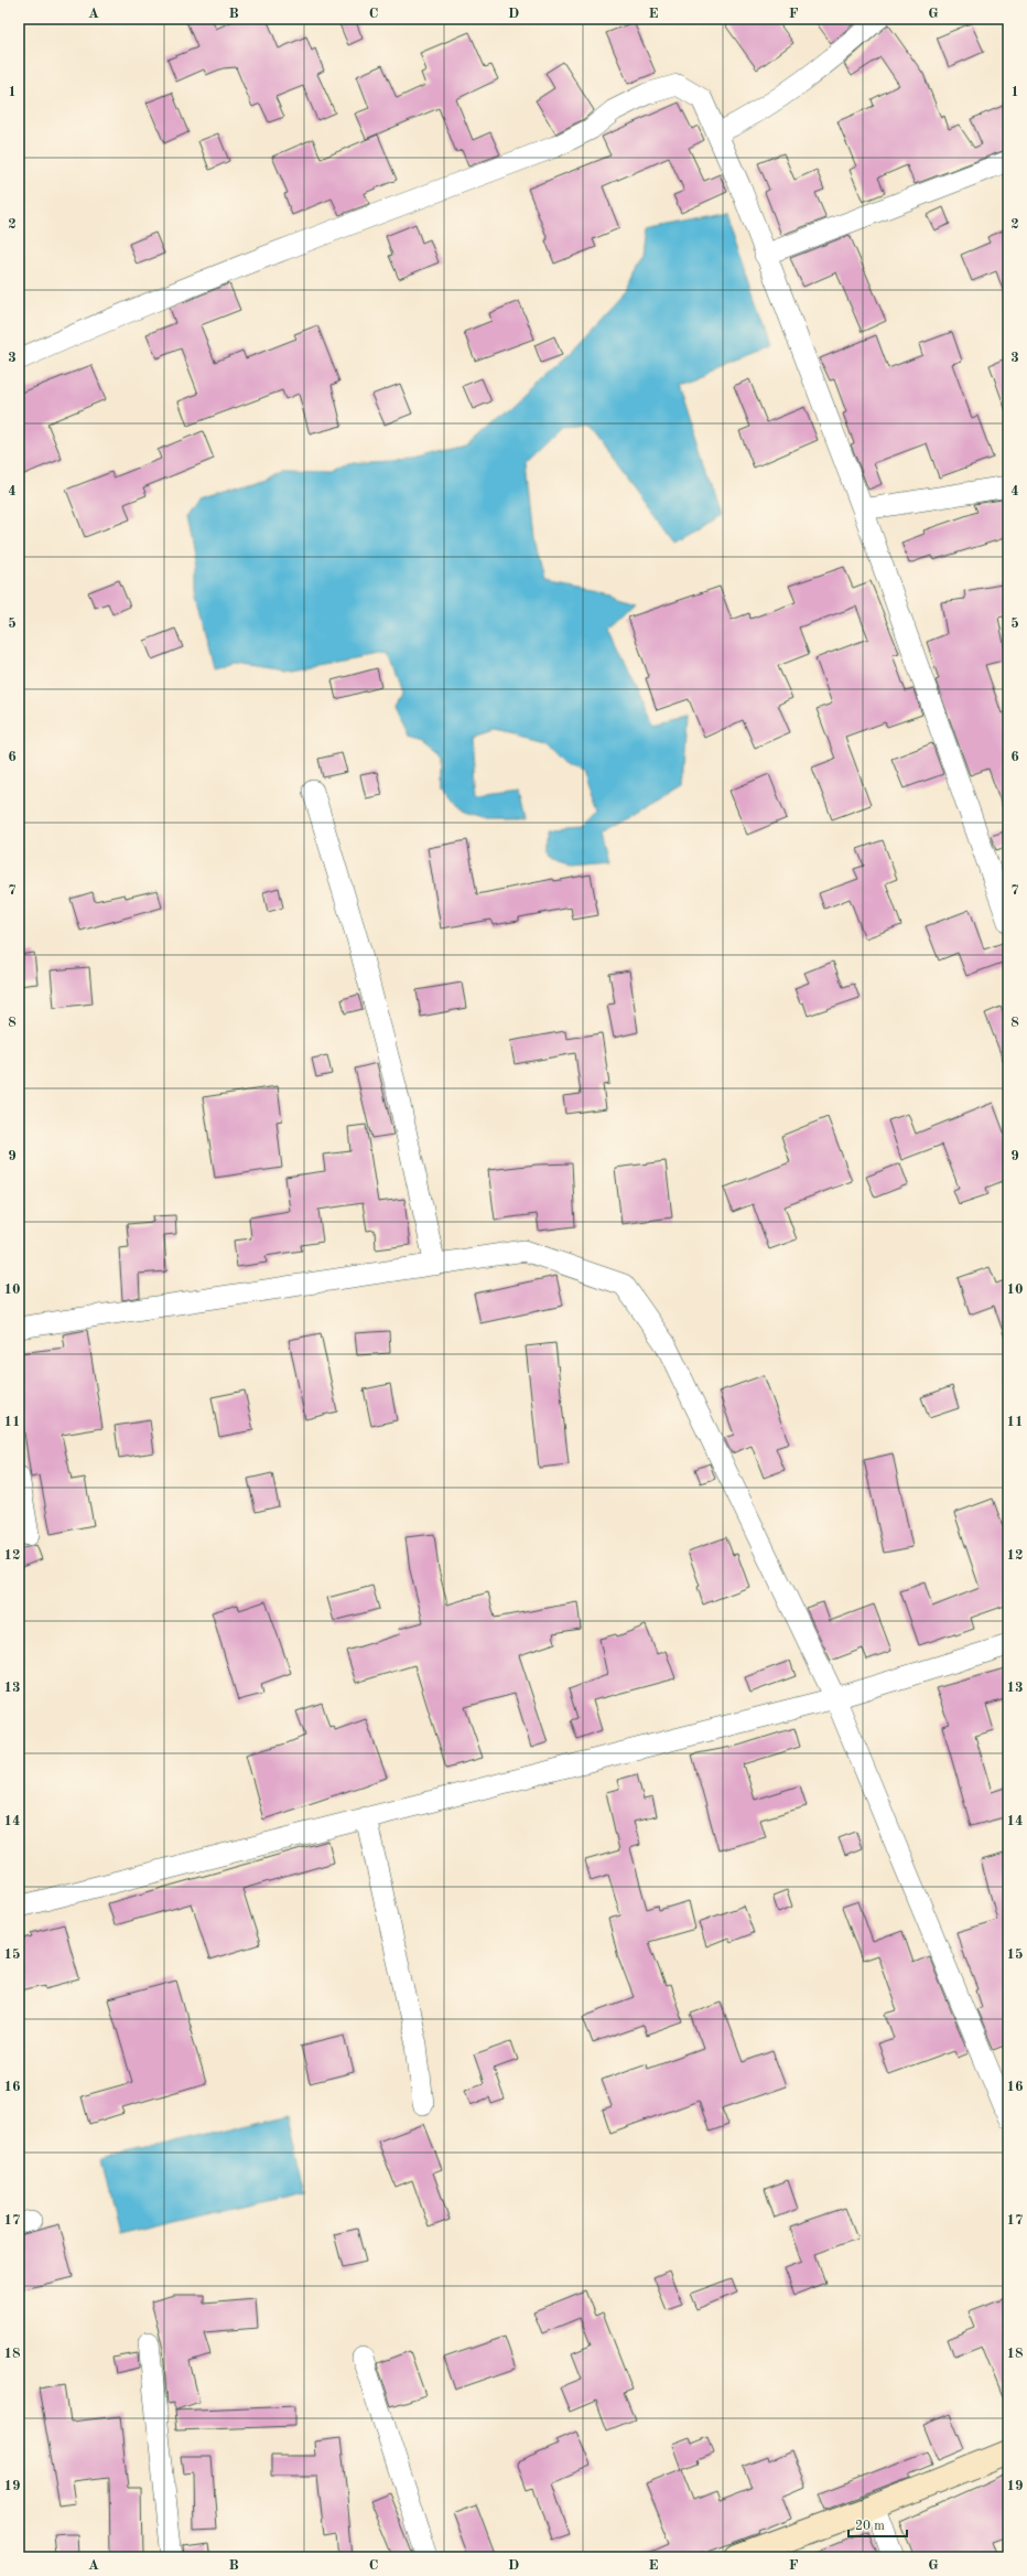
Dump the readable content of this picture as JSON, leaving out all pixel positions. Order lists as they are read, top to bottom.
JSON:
{
  "scale_bar": "20 m",
  "grid": {
    "columns": [
      "A",
      "B",
      "C",
      "D",
      "E",
      "F",
      "G"
    ],
    "rows": [
      "1",
      "2",
      "3",
      "4",
      "5",
      "6",
      "7",
      "8",
      "9",
      "10",
      "11",
      "12",
      "13",
      "14",
      "15",
      "16",
      "17",
      "18",
      "19"
    ]
  }
}
